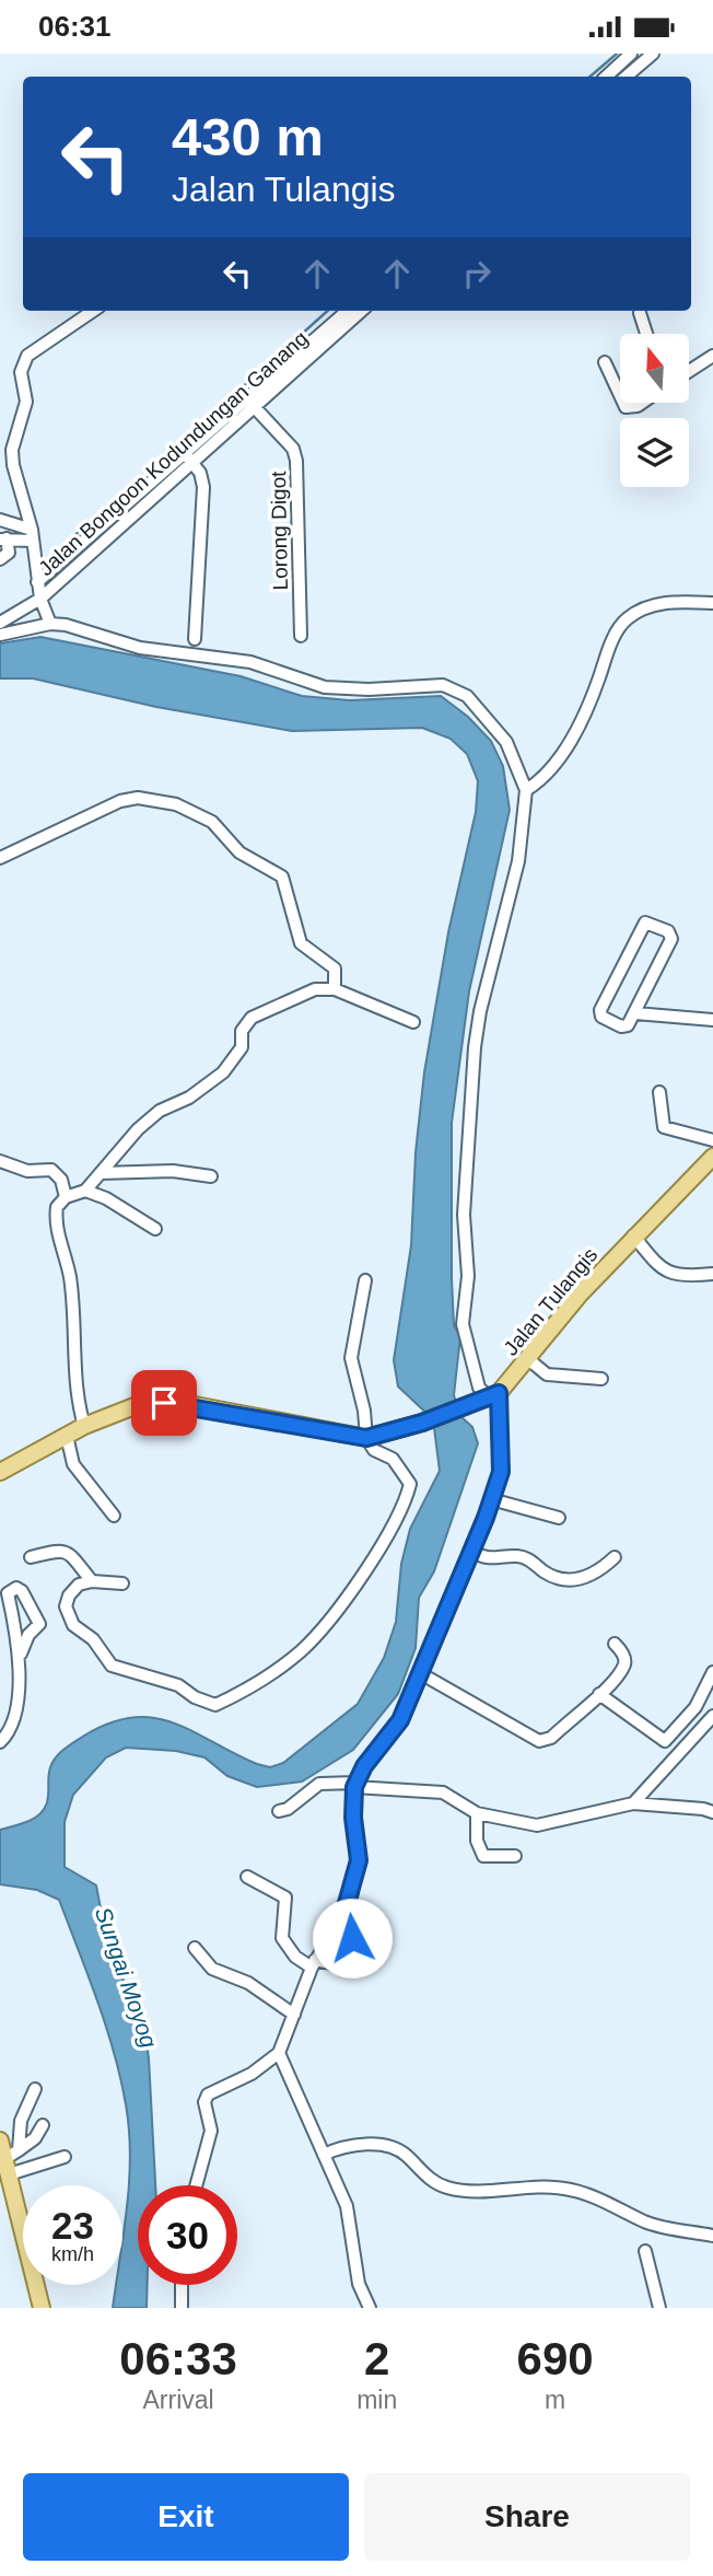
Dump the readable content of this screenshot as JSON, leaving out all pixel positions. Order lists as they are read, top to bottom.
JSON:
{
  "streets": {
    "main road": ["Jalan Tulangis"],
    "street": ["Jalan Bongoon Kodundungan Ganang", "Lorong Digot"]
  },
  "crossings": [
    ["Jalan Bongoon Kodundungan Ganang", "Lorong Digot"]
  ],
  "water": ["Sungai Moyog"],
  "north": "top",
  "page": {
    "status": "06:31",
    "turn": ["430 m", "Jalan Tulangis"],
    "speed": "23 km/h",
    "limit": "30",
    "eta": [
      "06:33",
      "Arrival",
      "2",
      "min",
      "690",
      "m"
    ],
    "buttons": ["Exit", "Share"]
  }
}
